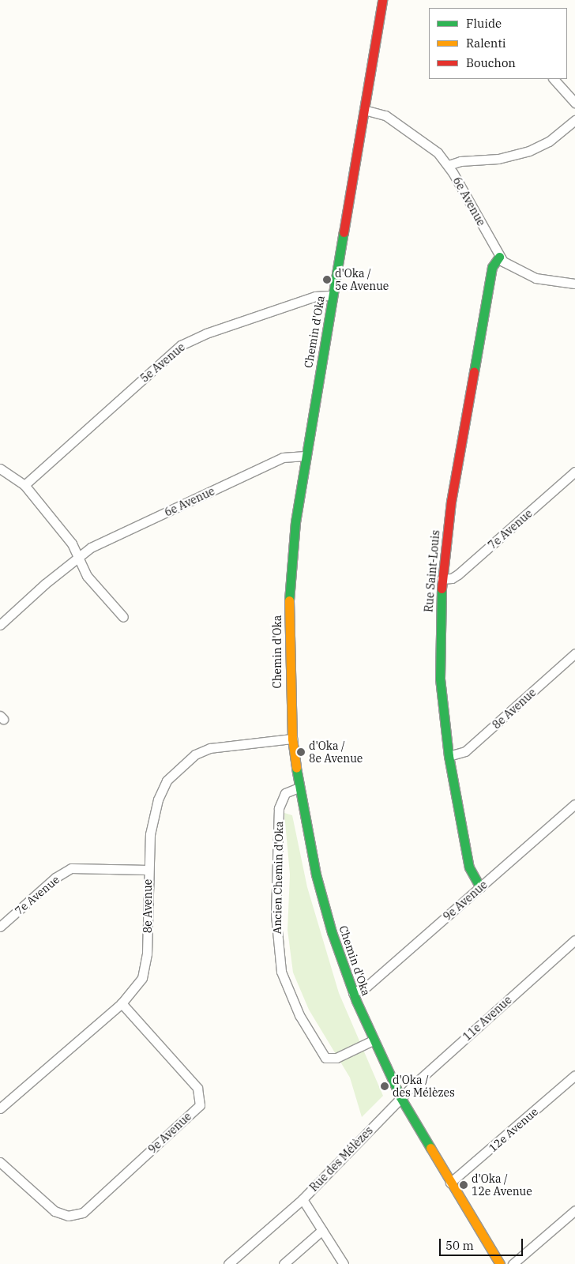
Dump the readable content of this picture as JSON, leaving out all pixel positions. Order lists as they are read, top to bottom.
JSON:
{
  "streets": {
    "main road": ["Chemin d'Oka", "Rue Saint-Louis"],
    "street": [
      "6e Avenue",
      "5e Avenue",
      "7e Avenue",
      "8e Avenue",
      "Ancien Chemin d'Oka",
      "9e Avenue",
      "11e Avenue",
      "12e Avenue",
      "Rue des Mélèzes"
    ]
  },
  "crossings": [
    ["6e Avenue", "Chemin d'Oka"],
    ["6e Avenue", "Rue Saint-Louis"],
    ["Chemin d'Oka", "5e Avenue"],
    ["Chemin d'Oka", "8e Avenue"],
    ["Chemin d'Oka", "Ancien Chemin d'Oka"],
    ["Chemin d'Oka", "9e Avenue"],
    ["Chemin d'Oka", "11e Avenue"],
    ["Chemin d'Oka", "12e Avenue"],
    ["Chemin d'Oka", "Rue des Mélèzes"],
    ["7e Avenue", "Rue Saint-Louis"],
    ["7e Avenue", "8e Avenue"],
    ["Rue Saint-Louis", "8e Avenue"],
    ["Rue Saint-Louis", "9e Avenue"],
    ["8e Avenue", "9e Avenue"],
    ["11e Avenue", "Rue des Mélèzes"]
  ],
  "places": [
    "d'Oka / 5e Avenue",
    "d'Oka / 8e Avenue",
    "d'Oka / des Mélèzes",
    "d'Oka / 12e Avenue"
  ],
  "legend": ["Fluide", "Ralenti", "Bouchon"],
  "scale_bar": "50 m"
}
